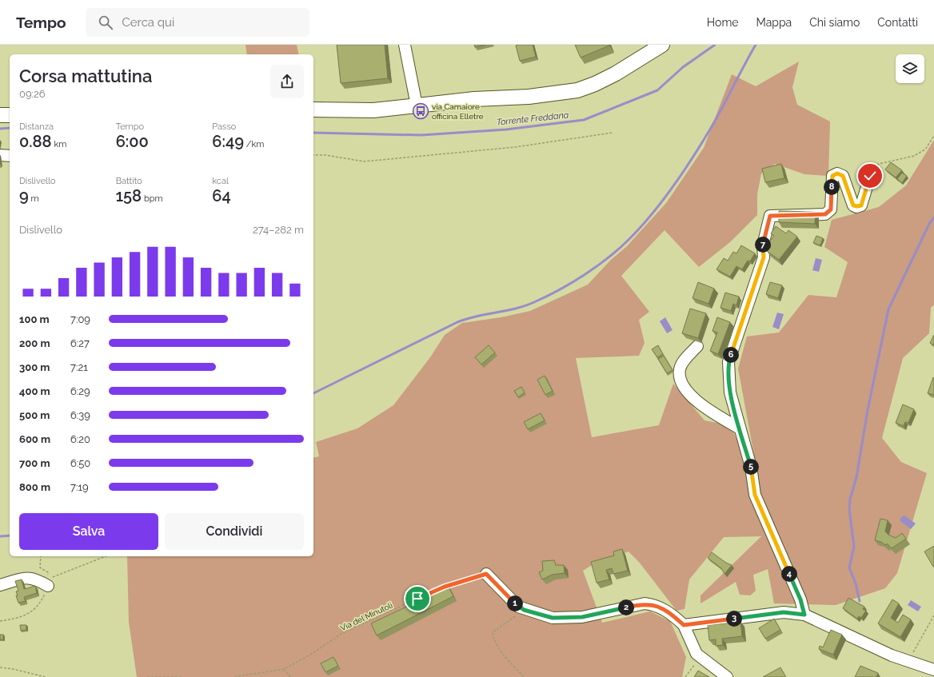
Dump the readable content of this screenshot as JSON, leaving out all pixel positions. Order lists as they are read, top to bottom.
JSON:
{
  "streets": {
    "path": ["Via del Minutoli"]
  },
  "water": ["Torrente Freddana"],
  "places": {
    "bus stop": ["via Camaiore officina Elletre"]
  },
  "page": {
    "header": "Tempo",
    "search": "Cerca qui",
    "nav": [
      "Home",
      "Mappa",
      "Chi siamo",
      "Contatti"
    ],
    "heading": ["Corsa mattutina", "09:26"],
    "stats": [
      ["Distanza", "0.88 km"],
      ["Tempo", "6:00"],
      ["Passo", "6:49 /km"],
      ["Dislivello", "9 m"],
      ["Battito", "158 bpm"],
      ["kcal", "64"]
    ],
    "pins": [
      "8",
      "7",
      "6",
      "5",
      "4",
      "1",
      "2",
      "3"
    ],
    "chart": ["Dislivello", "274–282 m"],
    "list": [
      {
        "name": "100 m",
        "note": "7:09"
      },
      {
        "name": "200 m",
        "note": "6:27"
      },
      {
        "name": "300 m",
        "note": "7:21"
      },
      {
        "name": "400 m",
        "note": "6:29"
      },
      {
        "name": "500 m",
        "note": "6:39"
      },
      {
        "name": "600 m",
        "note": "6:20"
      },
      {
        "name": "700 m",
        "note": "6:50"
      },
      {
        "name": "800 m",
        "note": "7:19"
      }
    ],
    "buttons": ["Salva", "Condividi"]
  }
}
